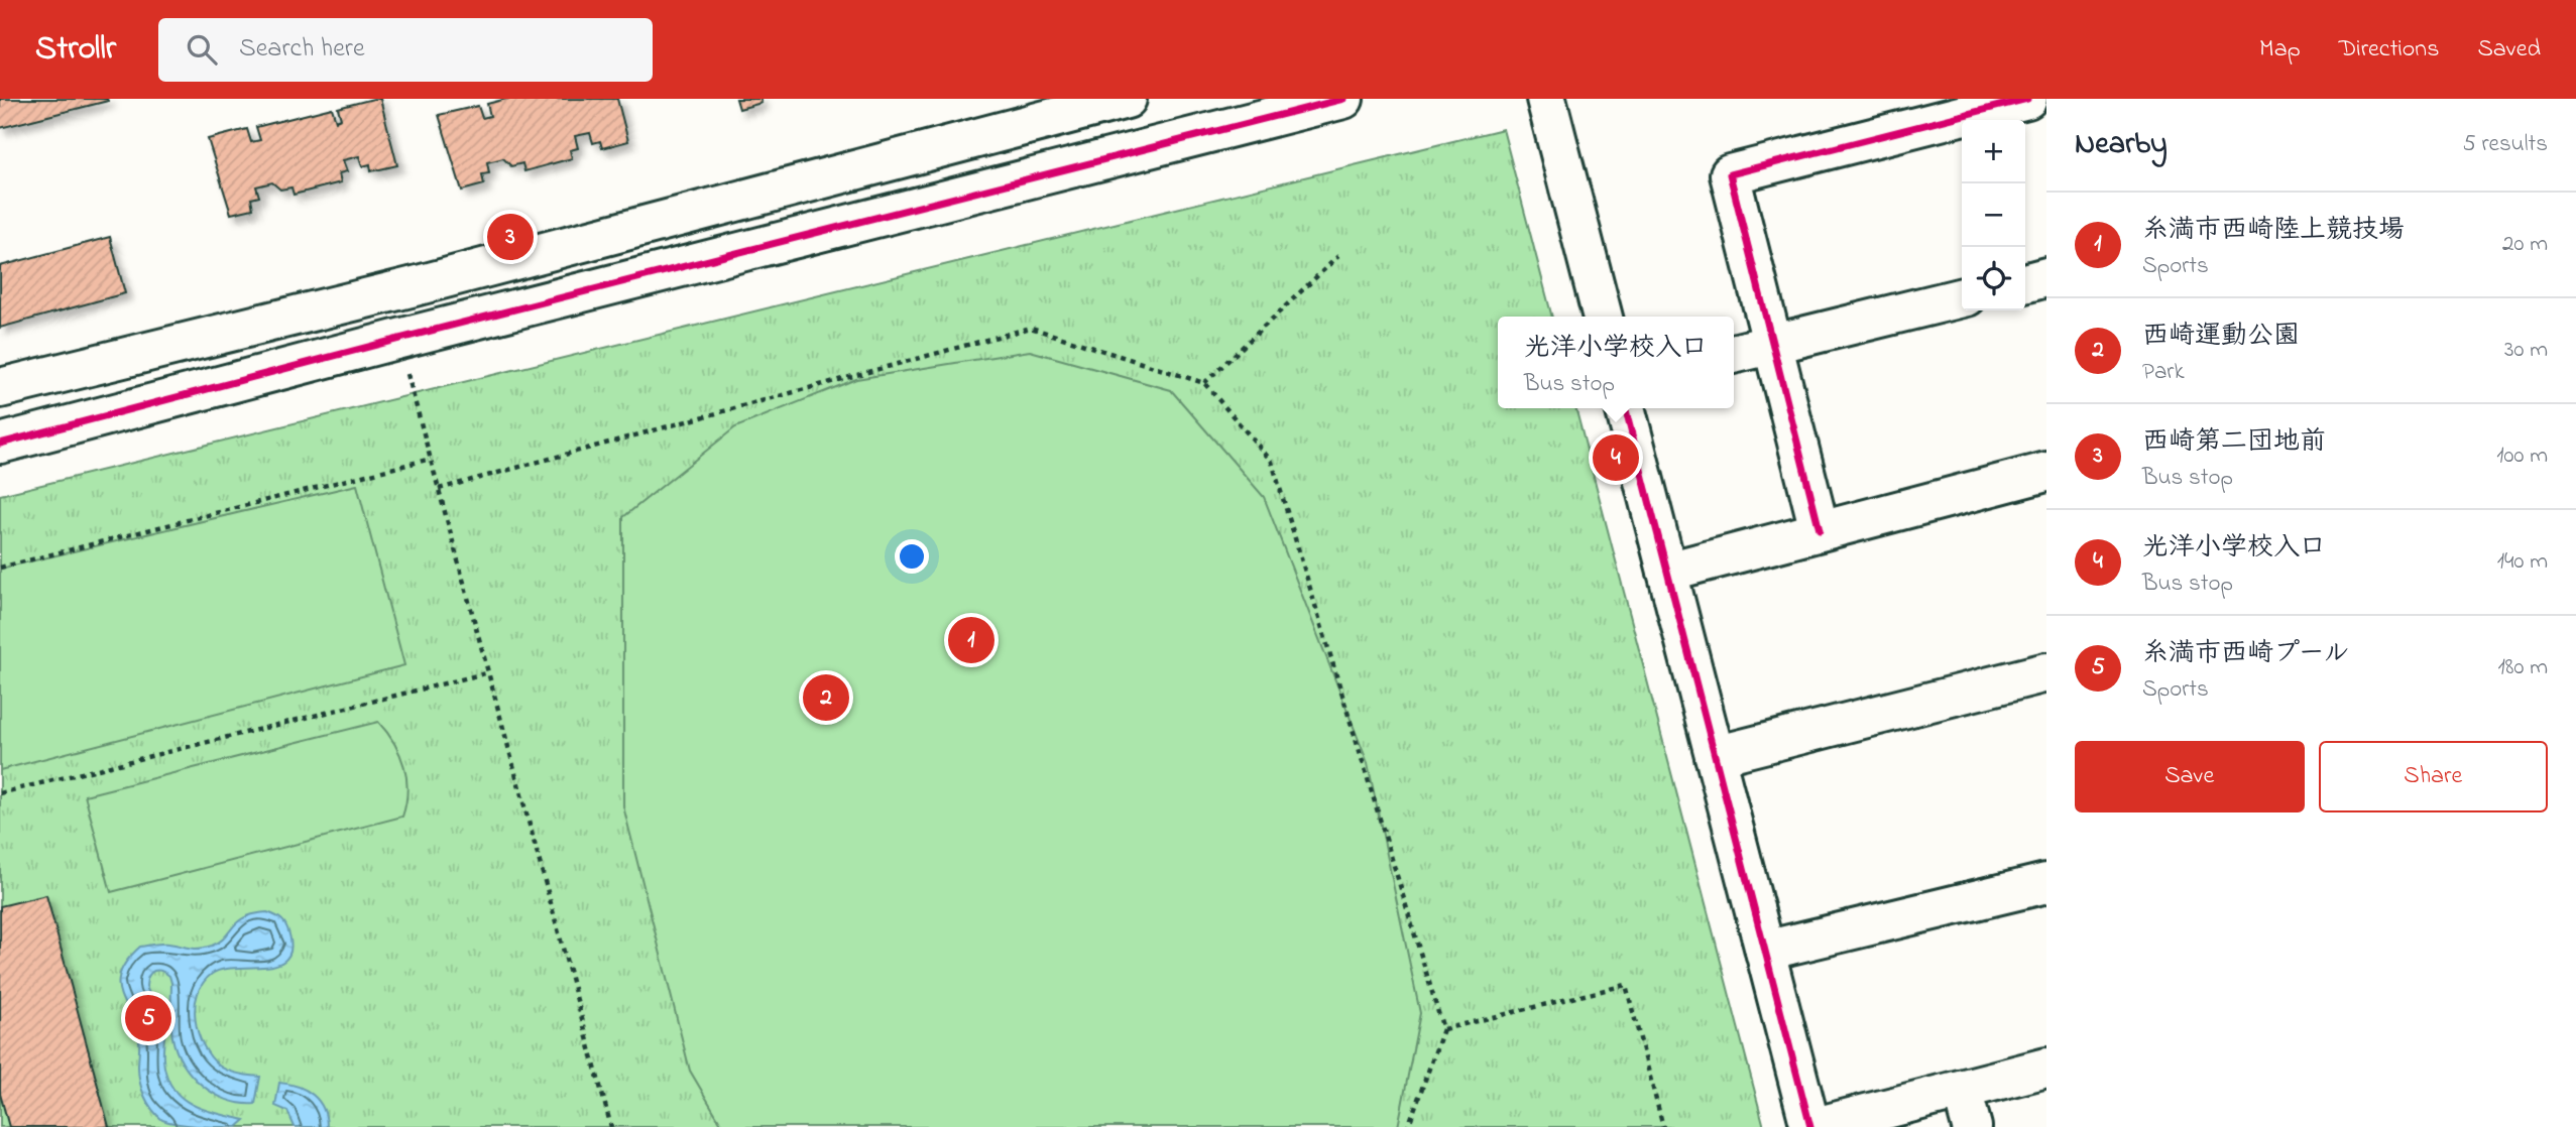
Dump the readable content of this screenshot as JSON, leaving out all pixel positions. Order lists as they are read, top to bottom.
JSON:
{
  "page": {
    "header": "Strollr",
    "search": "Search here",
    "nav": ["Map", "Directions", "Saved"],
    "heading": ["Nearby", "5 results"],
    "map_buttons": ["+", "−"],
    "list": [
      {
        "mark": "1",
        "name": "糸満市西崎陸上競技場",
        "note": "Sports",
        "value": "20 m"
      },
      {
        "mark": "2",
        "name": "西崎運動公園",
        "note": "Park",
        "value": "30 m"
      },
      {
        "mark": "3",
        "name": "西崎第二団地前",
        "note": "Bus stop",
        "value": "100 m"
      },
      {
        "mark": "4",
        "name": "光洋小学校入口",
        "note": "Bus stop",
        "value": "140 m"
      },
      {
        "mark": "5",
        "name": "糸満市西崎プール",
        "note": "Sports",
        "value": "180 m"
      }
    ],
    "pins": [
      "3",
      "4",
      "1",
      "2",
      "5"
    ],
    "popup": ["光洋小学校入口", "Bus stop"],
    "buttons": ["Save", "Share"]
  }
}
